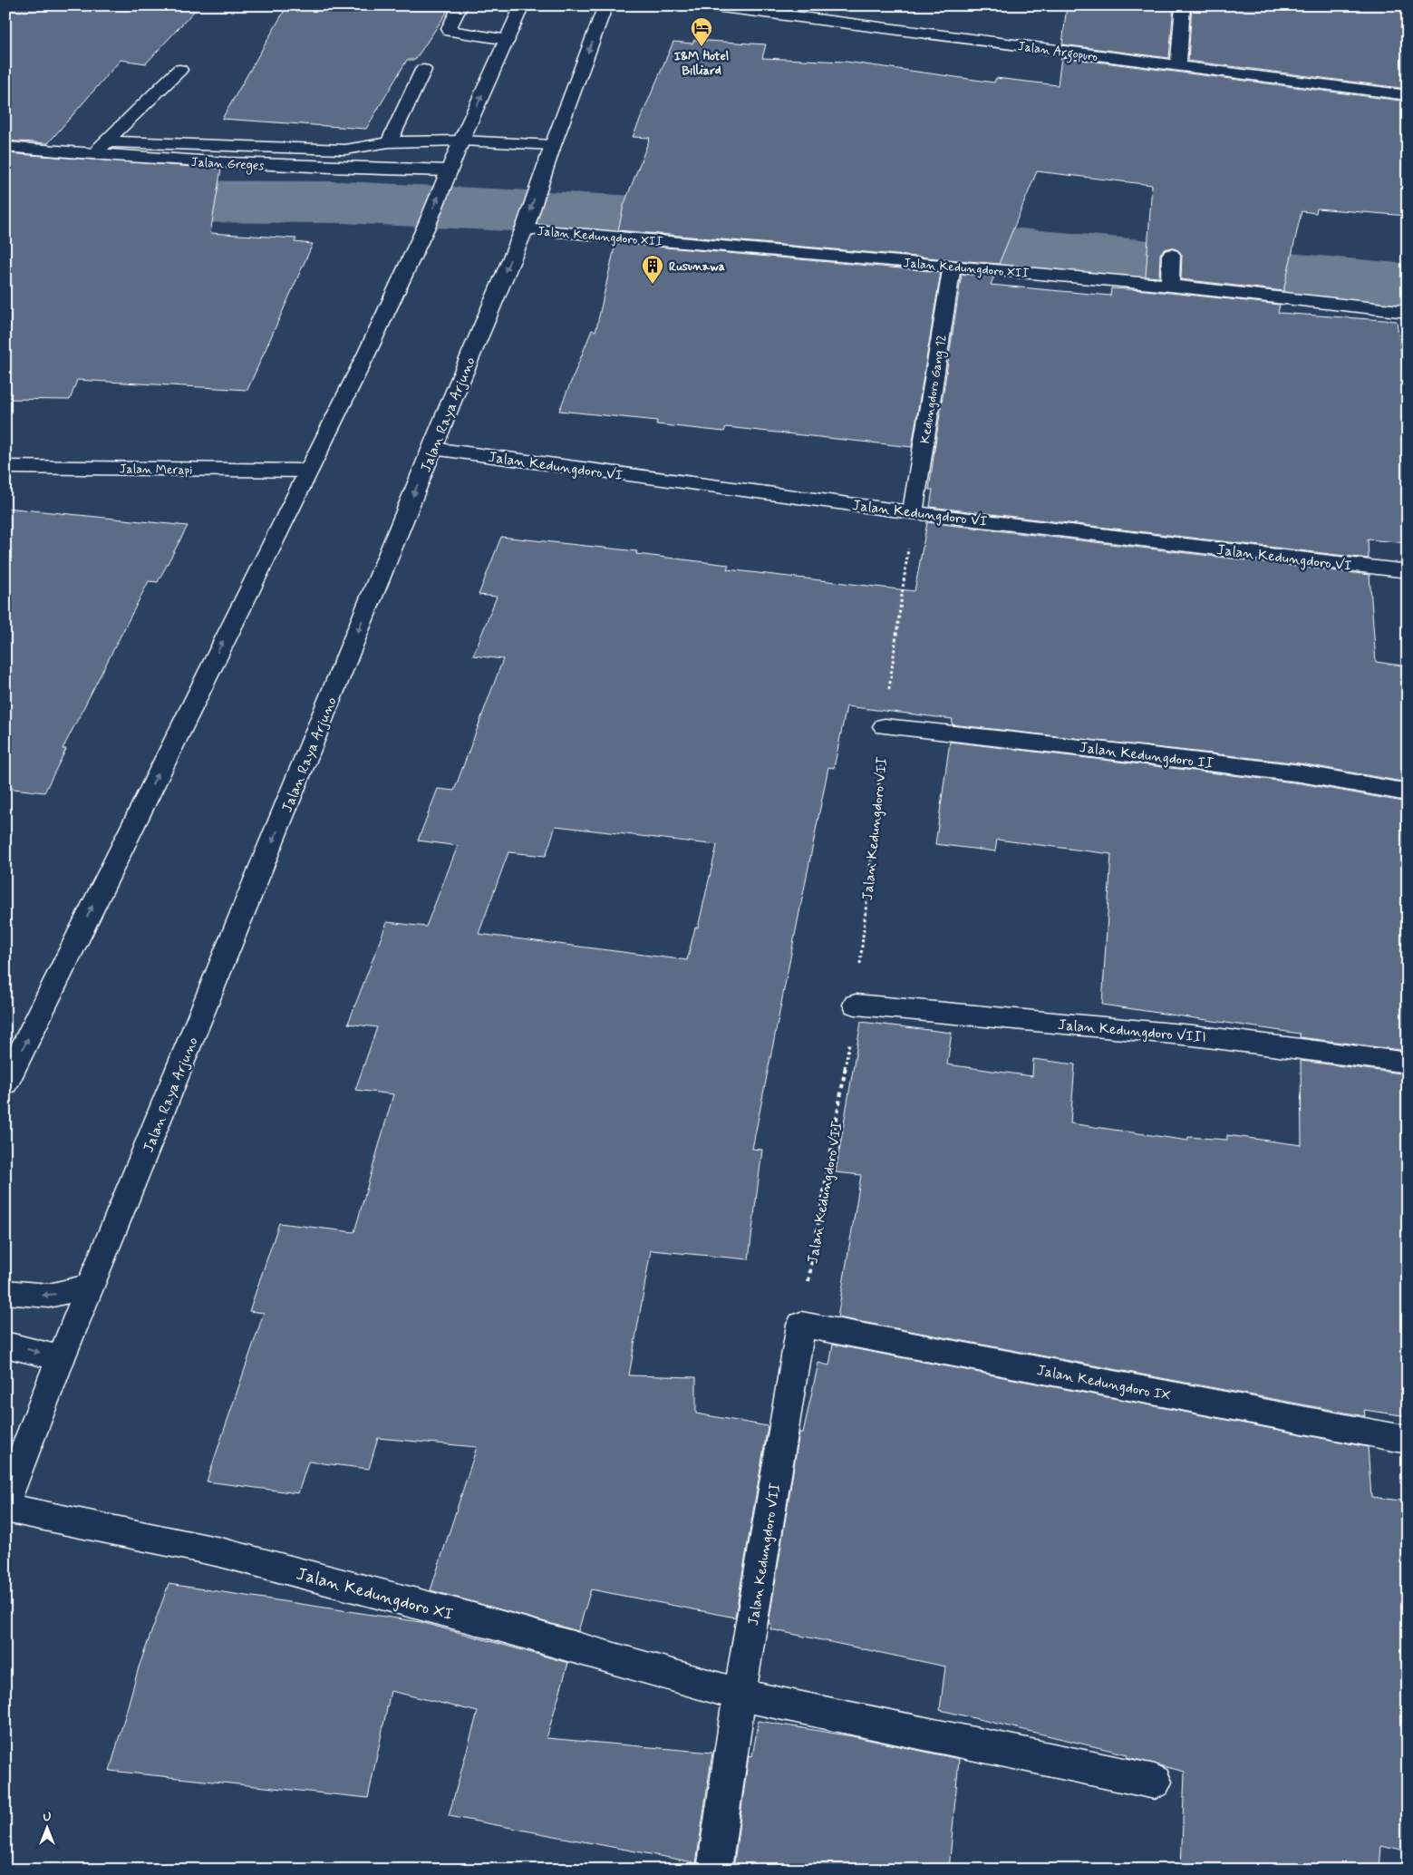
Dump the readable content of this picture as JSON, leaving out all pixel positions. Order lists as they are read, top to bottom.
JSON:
{
  "streets": {
    "main road": [
      "Jalan Argopuro",
      "Jalan Greges",
      "Jalan Kedungdoro XII",
      "Kedungdoro Gang 12",
      "Jalan Raya Arjuno",
      "Jalan Kedungdoro VI",
      "Jalan Merapi",
      "Jalan Kedungdoro II",
      "Jalan Kedungdoro VII",
      "Jalan Kedungdoro VIII",
      "Jalan Kedungdoro IX",
      "Jalan Kedungdoro XI"
    ]
  },
  "crossings": [
    ["Jalan Kedungdoro XII", "Kedungdoro Gang 12"],
    ["Jalan Kedungdoro XII", "Jalan Raya Arjuno"],
    ["Kedungdoro Gang 12", "Jalan Kedungdoro VI"],
    ["Kedungdoro Gang 12", "Jalan Kedungdoro VII"],
    ["Jalan Raya Arjuno", "Jalan Kedungdoro VI"],
    ["Jalan Kedungdoro VI", "Jalan Kedungdoro VII"],
    ["Jalan Kedungdoro II", "Jalan Kedungdoro VII"],
    ["Jalan Kedungdoro VII", "Jalan Kedungdoro VIII"],
    ["Jalan Kedungdoro VII", "Jalan Kedungdoro IX"],
    ["Jalan Kedungdoro VII", "Jalan Kedungdoro XI"]
  ],
  "places": {
    "hotel": ["I&M Hotel Billiard"],
    "building": ["Rusunawa"]
  },
  "north": "top"
}
